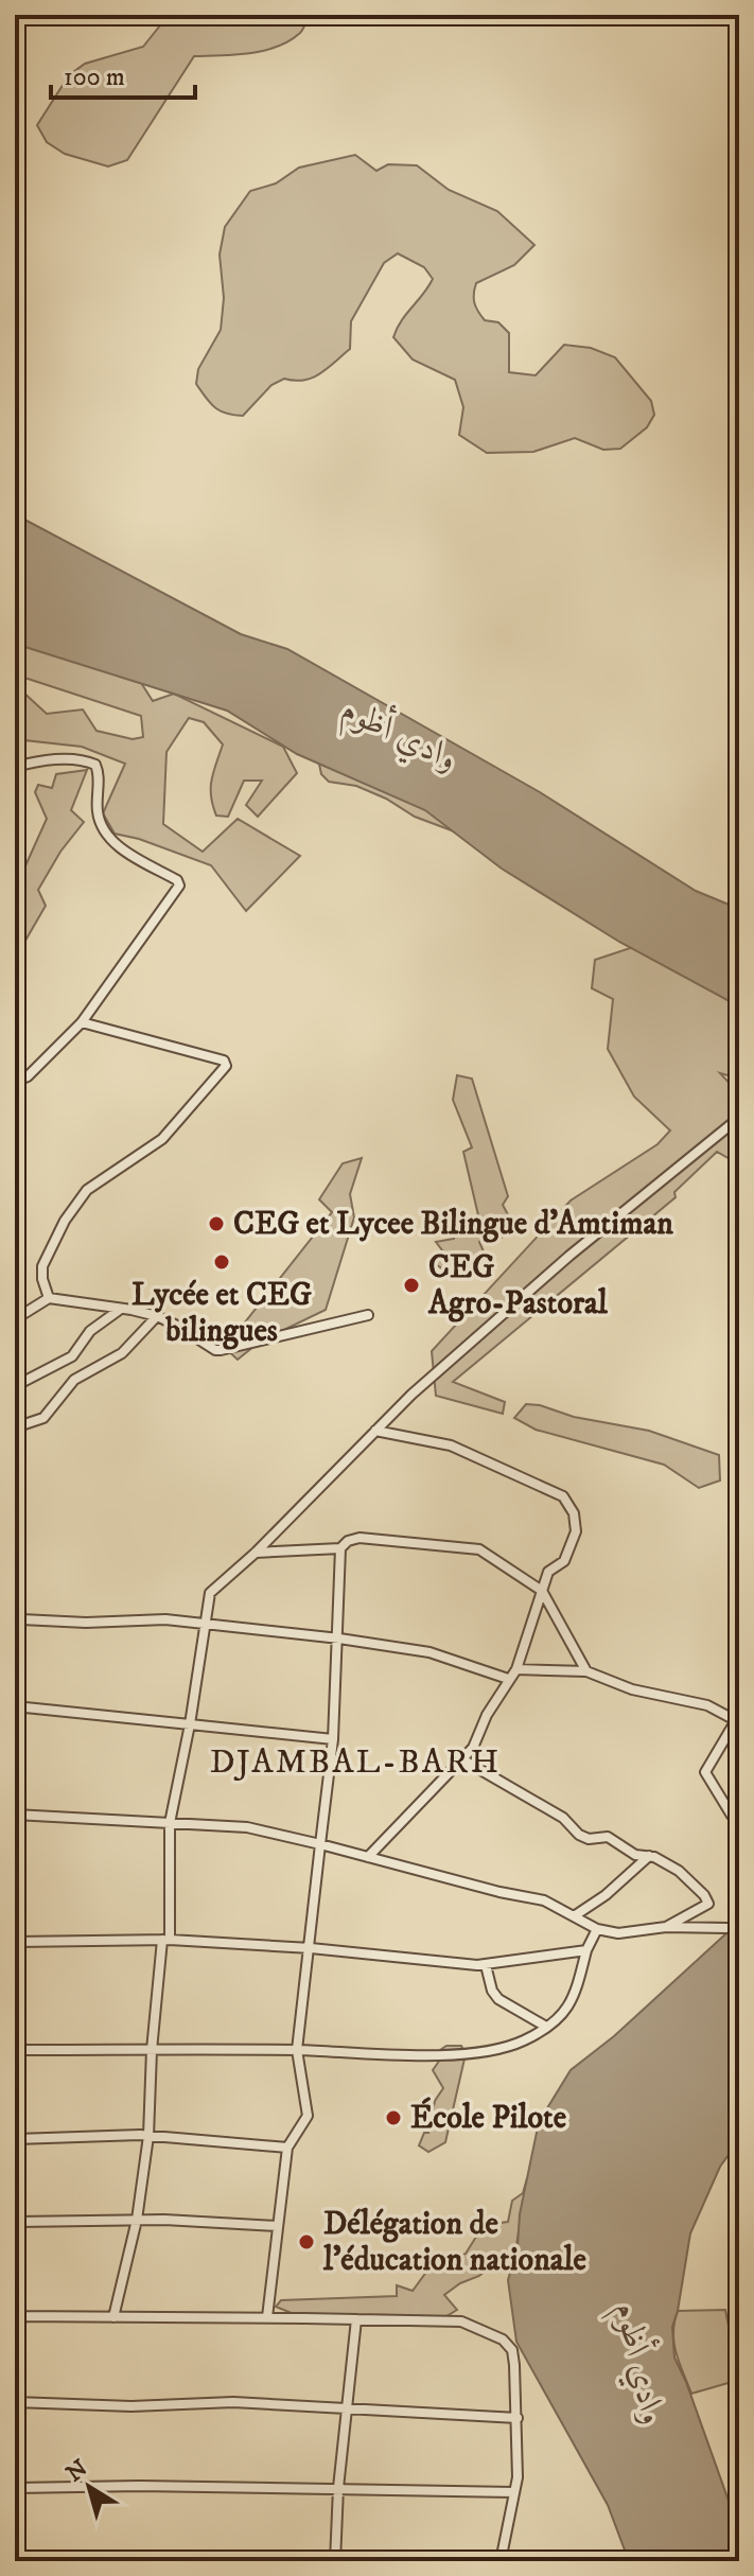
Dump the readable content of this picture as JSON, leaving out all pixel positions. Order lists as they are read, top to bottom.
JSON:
{
  "districts": ["DJAMBAL-BARH"],
  "water": ["وادي أظوم"],
  "places": [
    "CEG et Lycee Bilingue d'Amtiman",
    "Lycée et CEG bilingues",
    "CEG Agro-Pastoral",
    "École Pilote",
    "Délégation de l'éducation nationale"
  ],
  "scale_bar": "100 m",
  "north": "top left"
}
